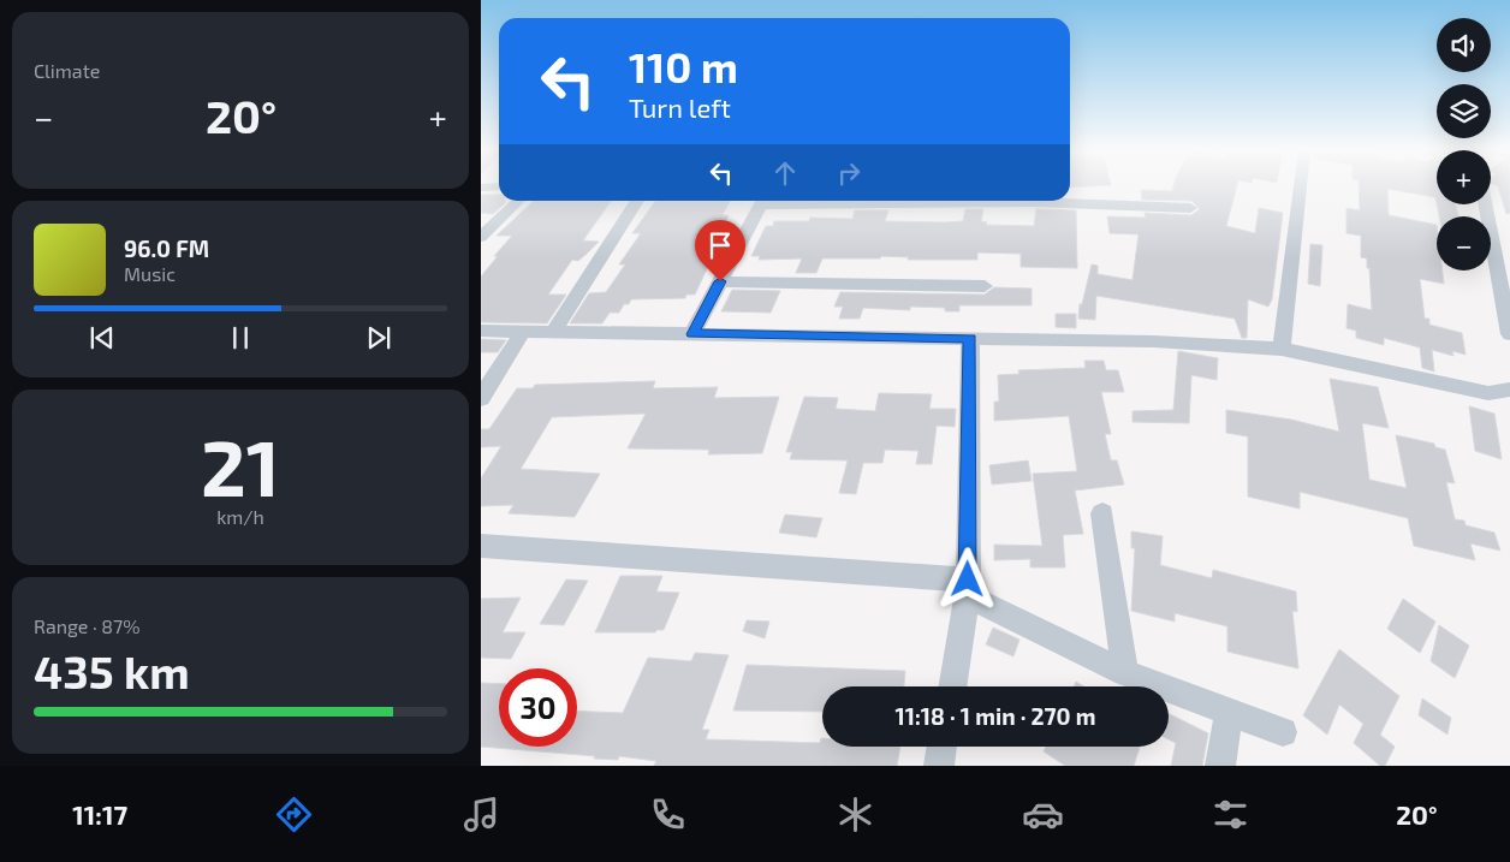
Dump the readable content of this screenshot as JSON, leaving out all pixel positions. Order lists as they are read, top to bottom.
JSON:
{
  "page": {
    "tile": [
      "Climate",
      ["21", "km/h"],
      ["Range · 87%", "435 km"]
    ],
    "map_buttons": ["+", "−"],
    "turn": ["110 m", "Turn left"],
    "heat": ["−", "20°", "+"],
    "song": ["96.0 FM", "Music"],
    "limit": "30",
    "trip": "11:18 · 1 min · 270 m",
    "tabs": ["11:17", "20°"]
  }
}
